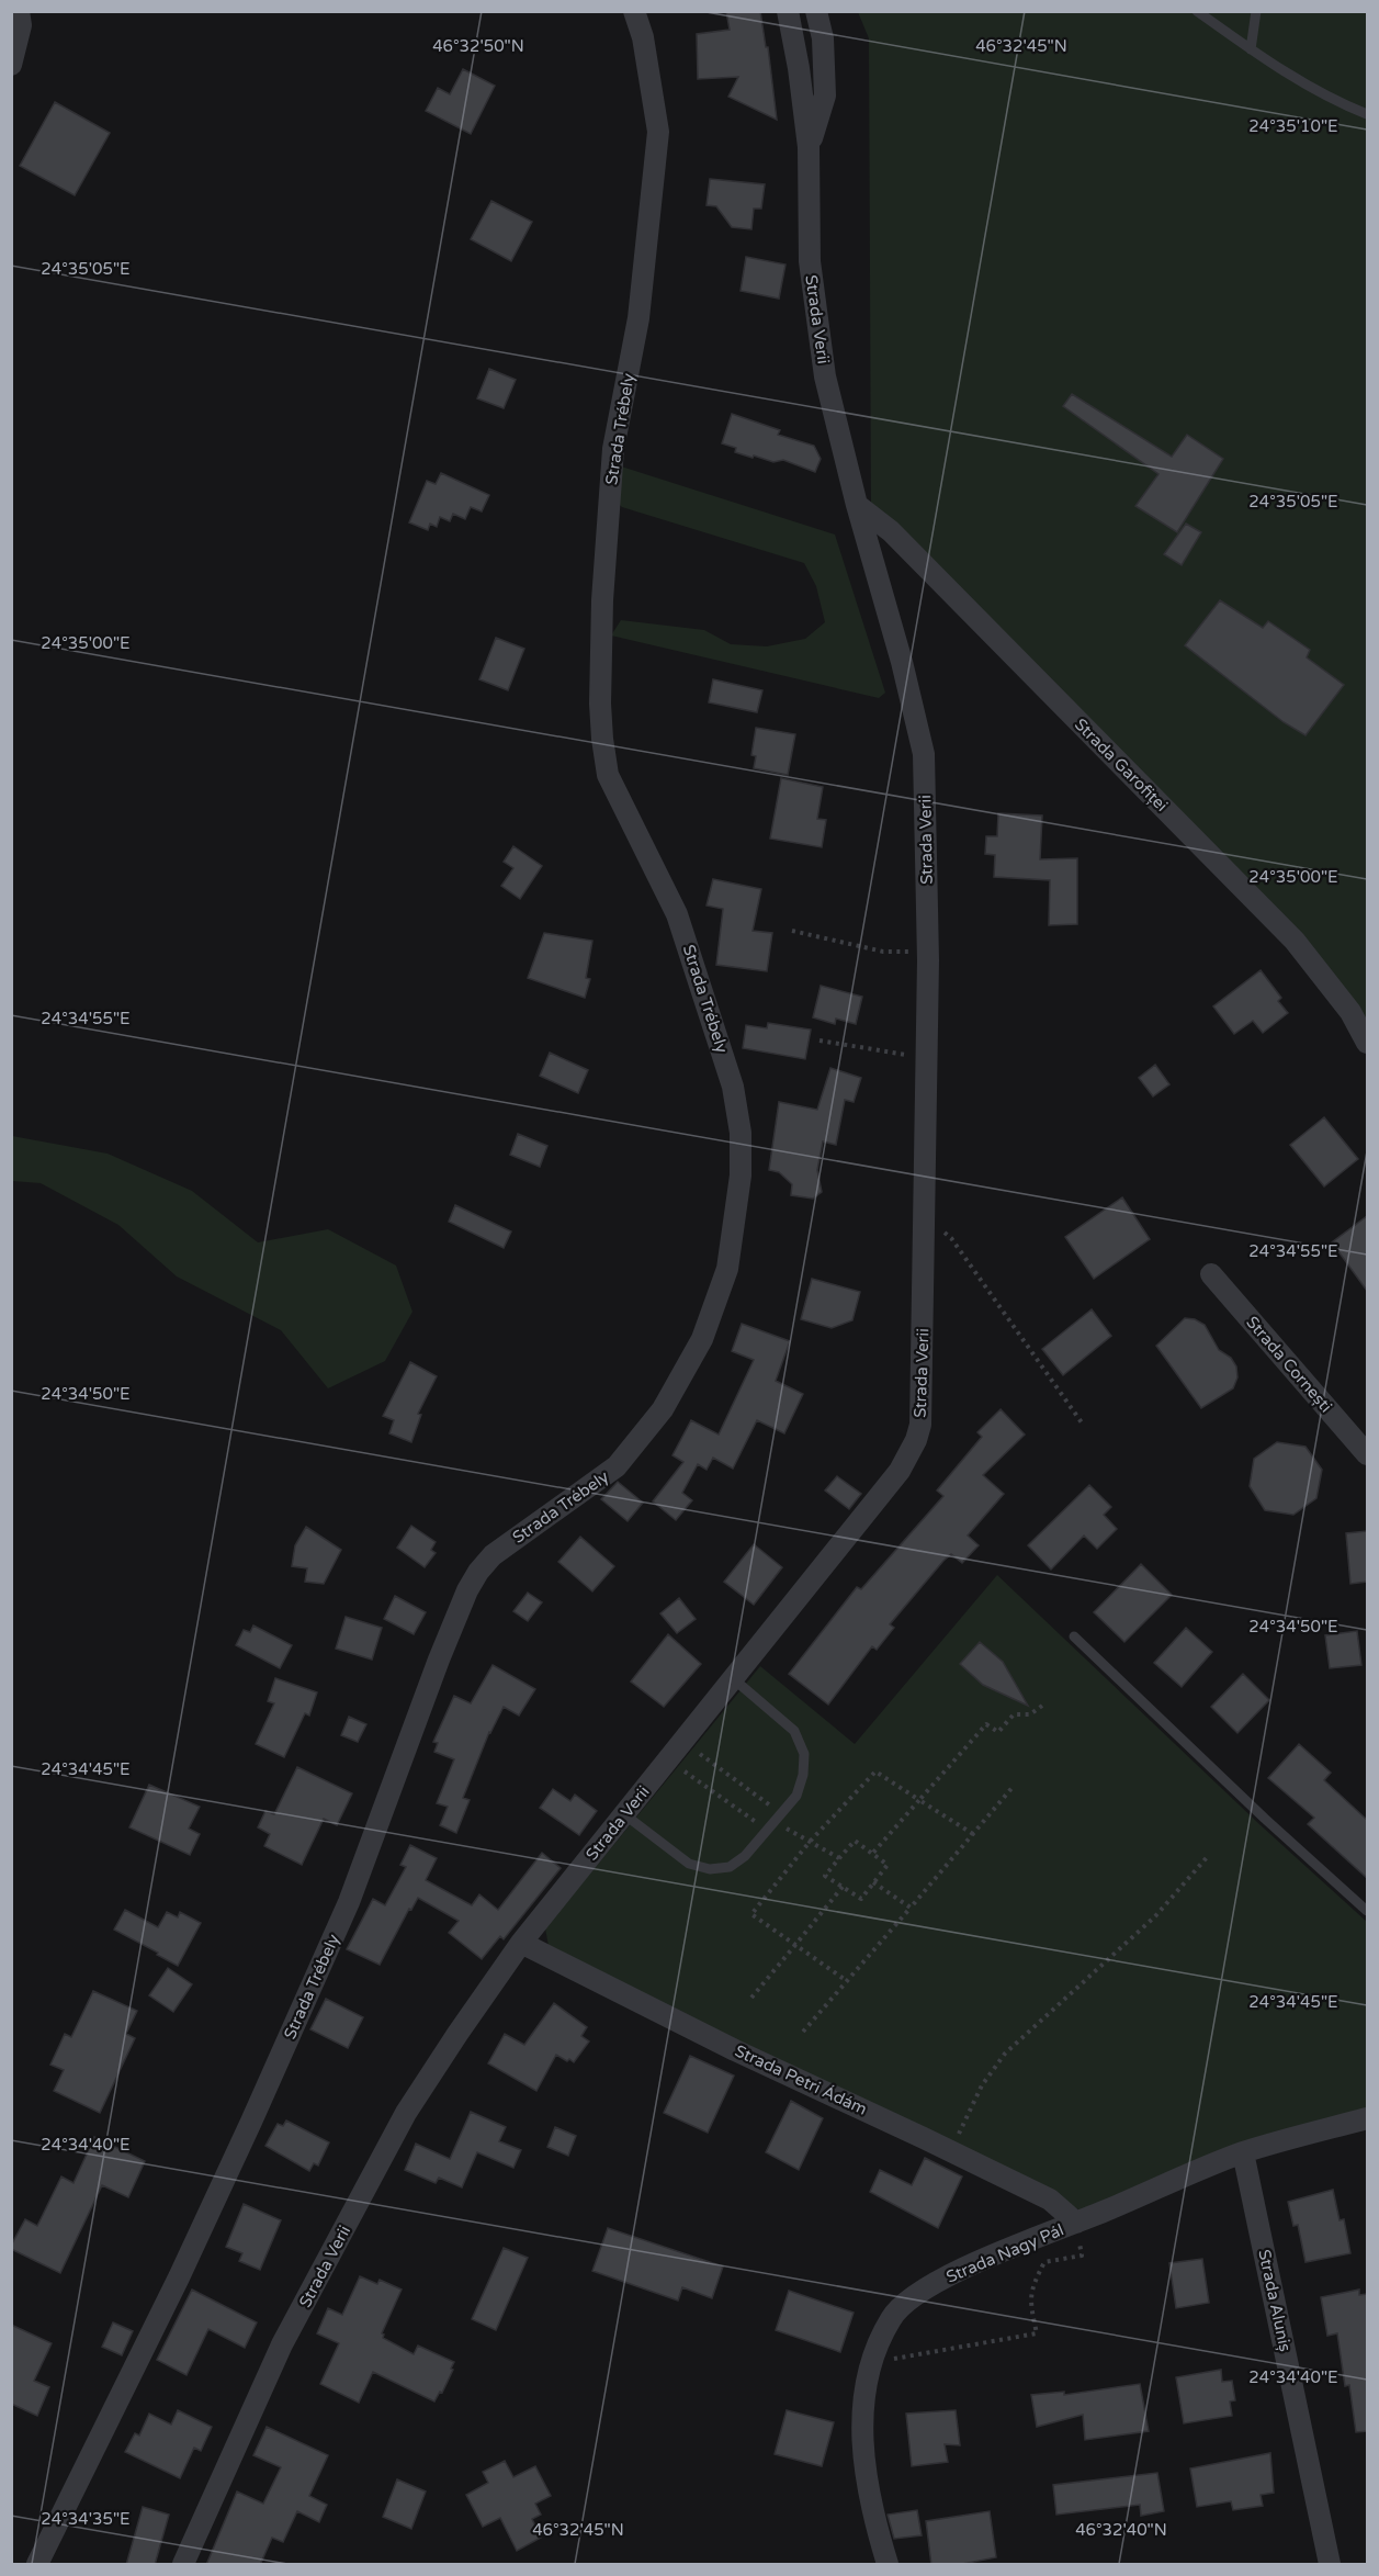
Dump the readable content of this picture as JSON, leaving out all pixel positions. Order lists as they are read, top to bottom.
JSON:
{
  "streets": {
    "street": [
      "Strada Verii",
      "Strada Trébely",
      "Strada Garofiței",
      "Strada Cornești",
      "Strada Petri Ádám",
      "Strada Nagy Pál",
      "Strada Aluniș"
    ]
  },
  "crossings": [
    ["Strada Verii", "Strada Garofiței"],
    ["Strada Verii", "Strada Petri Ádám"],
    ["Strada Petri Ádám", "Strada Nagy Pál"],
    ["Strada Nagy Pál", "Strada Aluniș"]
  ],
  "coordinates": [
    "46°32'50\"N",
    "46°32'45\"N",
    "24°35'10\"E",
    "24°35'05\"E",
    "24°35'00\"E",
    "24°34'55\"E",
    "24°34'50\"E",
    "24°34'45\"E",
    "24°34'40\"E",
    "24°34'35\"E",
    "46°32'40\"N"
  ]
}
